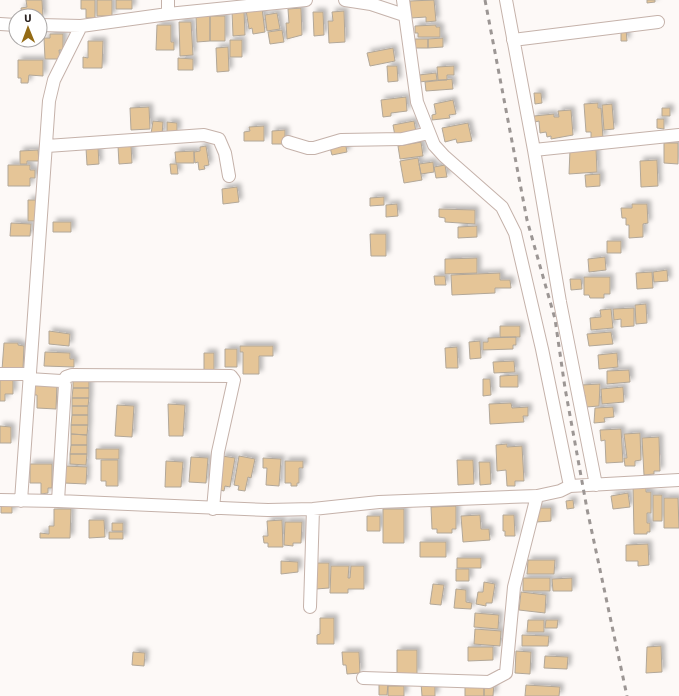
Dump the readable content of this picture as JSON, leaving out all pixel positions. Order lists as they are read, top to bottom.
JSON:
{
  "north": "top"
}
